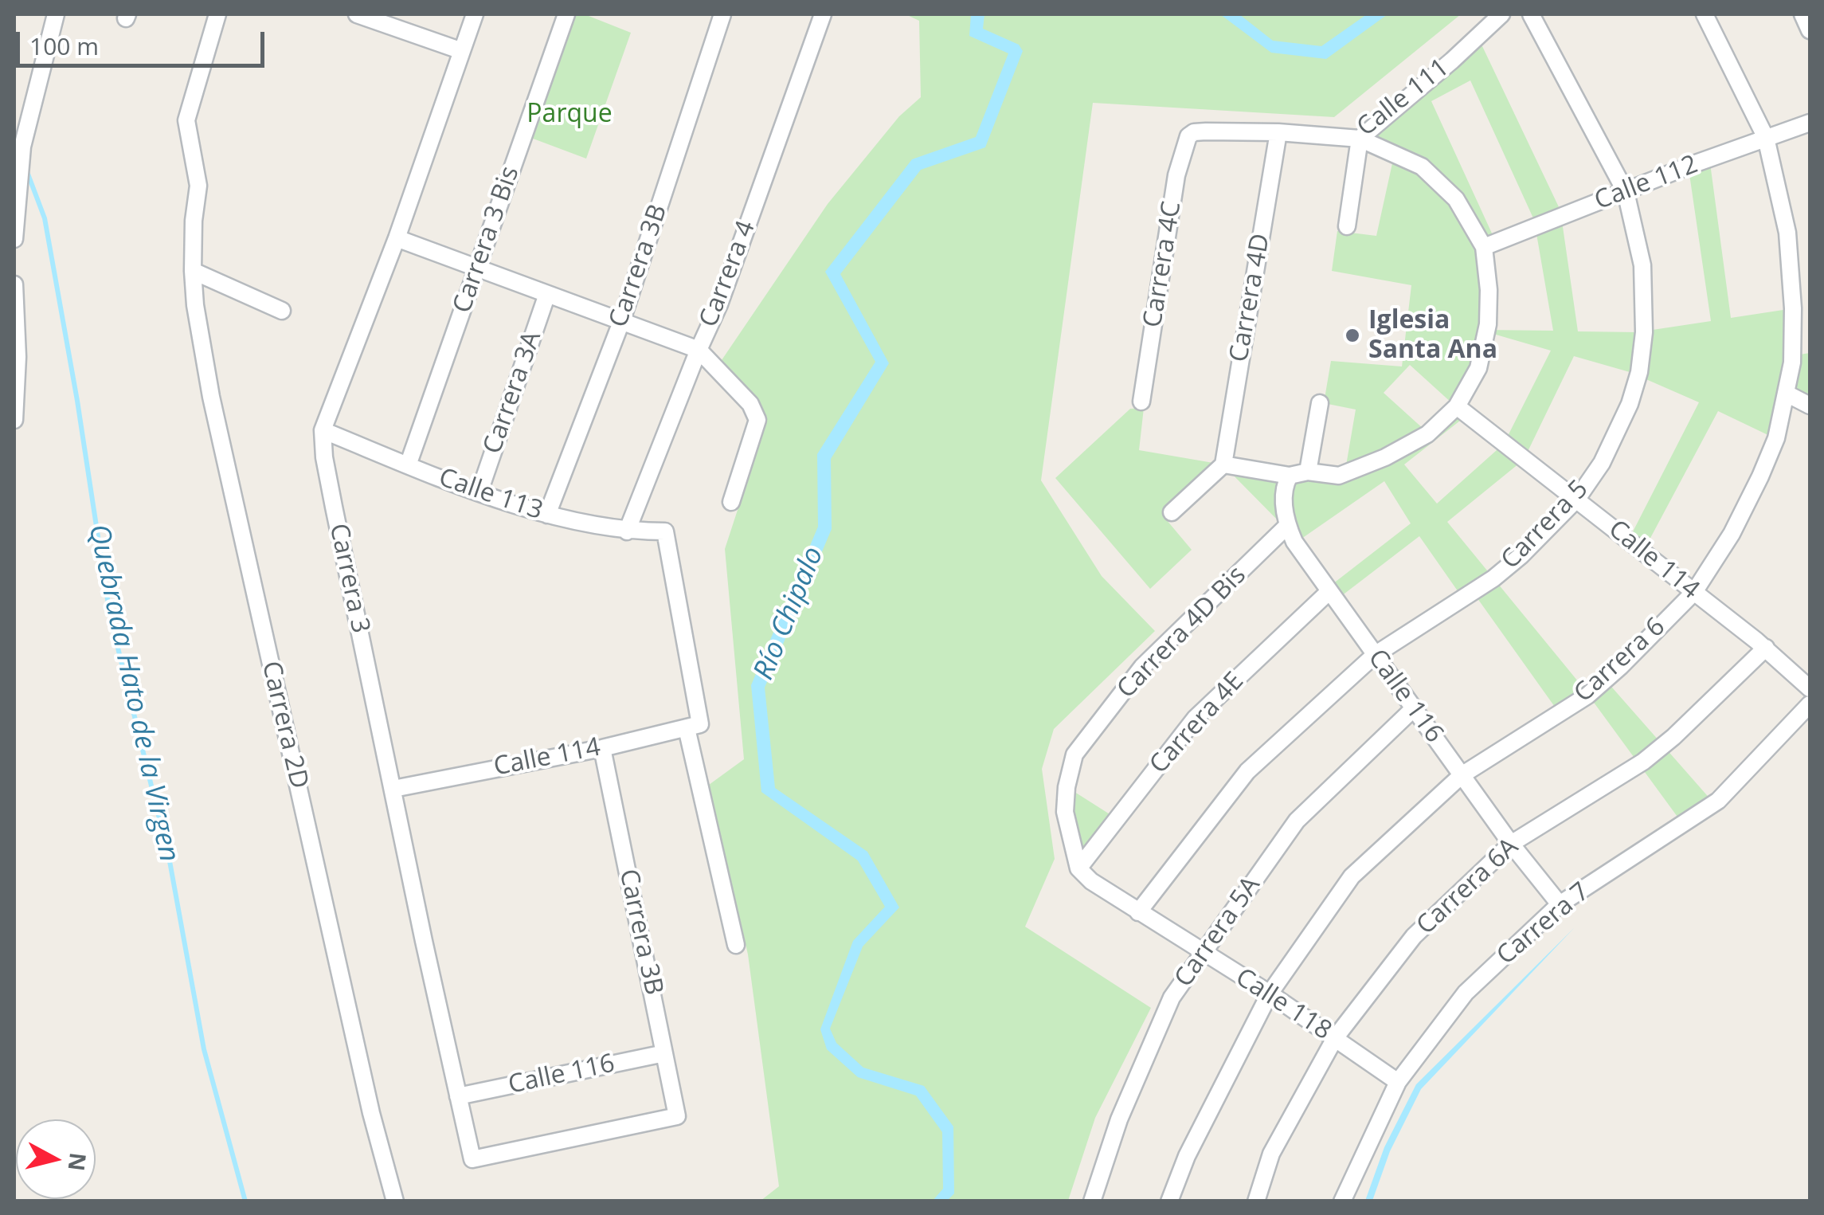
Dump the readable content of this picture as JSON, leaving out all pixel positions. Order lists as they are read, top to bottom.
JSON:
{
  "streets": {
    "street": [
      "Calle 111",
      "Calle 112",
      "Carrera 3 Bis",
      "Carrera 4C",
      "Carrera 3B",
      "Carrera 4",
      "Carrera 4D",
      "Carrera 3A",
      "Calle 113",
      "Carrera 5",
      "Calle 114",
      "Carrera 3",
      "Carrera 4D Bis",
      "Carrera 6",
      "Calle 116",
      "Carrera 4E",
      "Carrera 2D",
      "Carrera 6A",
      "Carrera 7",
      "Carrera 5A",
      "Calle 118"
    ]
  },
  "crossings": [
    ["Calle 111", "Carrera 4C"],
    ["Calle 111", "Carrera 4D"],
    ["Calle 112", "Carrera 5"],
    ["Calle 112", "Carrera 6"],
    ["Carrera 3 Bis", "Calle 113"],
    ["Carrera 3B", "Calle 113"],
    ["Carrera 3B", "Calle 114"],
    ["Carrera 3B", "Carrera 3"],
    ["Carrera 3B", "Calle 116"],
    ["Carrera 4", "Calle 113"],
    ["Carrera 3A", "Calle 113"],
    ["Calle 113", "Calle 114"],
    ["Calle 113", "Carrera 3"],
    ["Carrera 5", "Calle 114"],
    ["Carrera 5", "Calle 116"],
    ["Carrera 5", "Calle 118"],
    ["Calle 114", "Carrera 3"],
    ["Calle 114", "Carrera 6"],
    ["Calle 114", "Carrera 6A"],
    ["Carrera 3", "Calle 116"],
    ["Carrera 4D Bis", "Calle 116"],
    ["Carrera 4D Bis", "Carrera 4E"],
    ["Carrera 4D Bis", "Calle 118"],
    ["Carrera 6", "Calle 116"],
    ["Carrera 6", "Calle 118"],
    ["Calle 116", "Carrera 4E"],
    ["Calle 116", "Carrera 6A"],
    ["Calle 116", "Carrera 7"],
    ["Calle 116", "Carrera 5A"],
    ["Carrera 4E", "Calle 118"],
    ["Carrera 6A", "Calle 118"],
    ["Carrera 7", "Calle 118"],
    ["Carrera 5A", "Calle 118"]
  ],
  "water": ["Río Chipalo", "Quebrada Hato de la Virgen"],
  "parks": ["Parque"],
  "places": ["Iglesia Santa Ana"],
  "scale_bar": "100 m",
  "north": "right"
}
